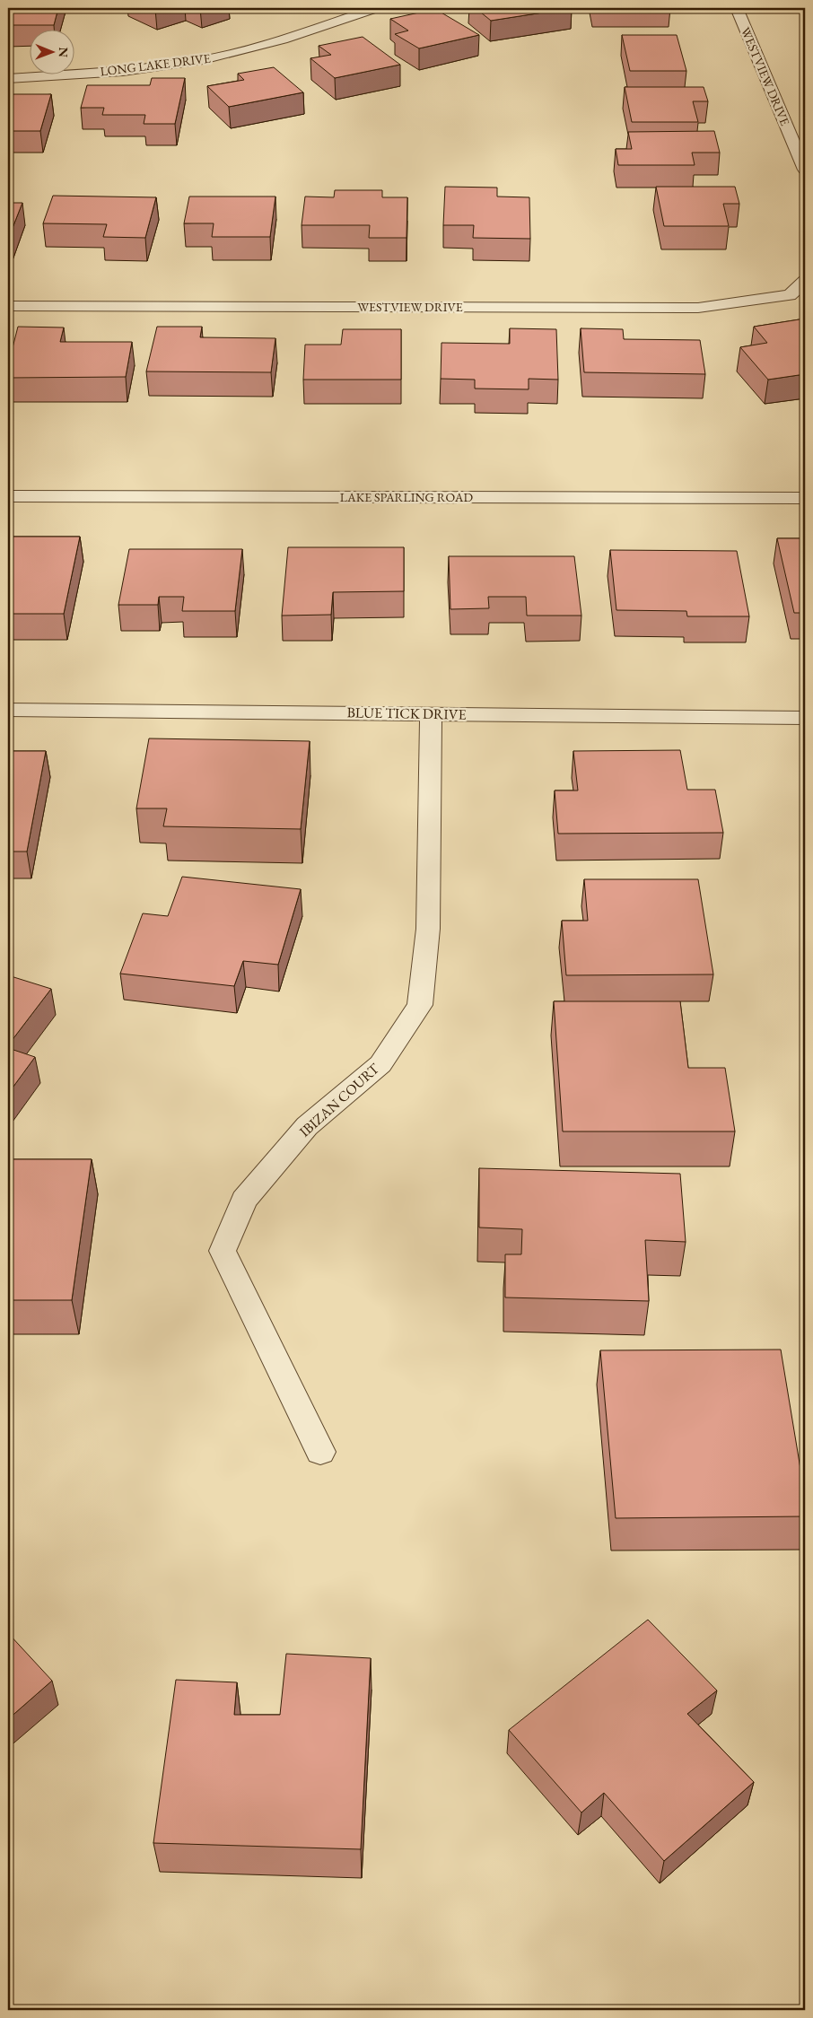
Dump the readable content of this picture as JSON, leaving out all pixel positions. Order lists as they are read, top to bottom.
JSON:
{
  "streets": {
    "street": [
      "LONG LAKE DRIVE",
      "WESTVIEW DRIVE",
      "LAKE SPARLING ROAD",
      "BLUE TICK DRIVE",
      "IBIZAN COURT"
    ]
  },
  "crossings": [
    ["BLUE TICK DRIVE", "IBIZAN COURT"]
  ],
  "north": "right"
}
